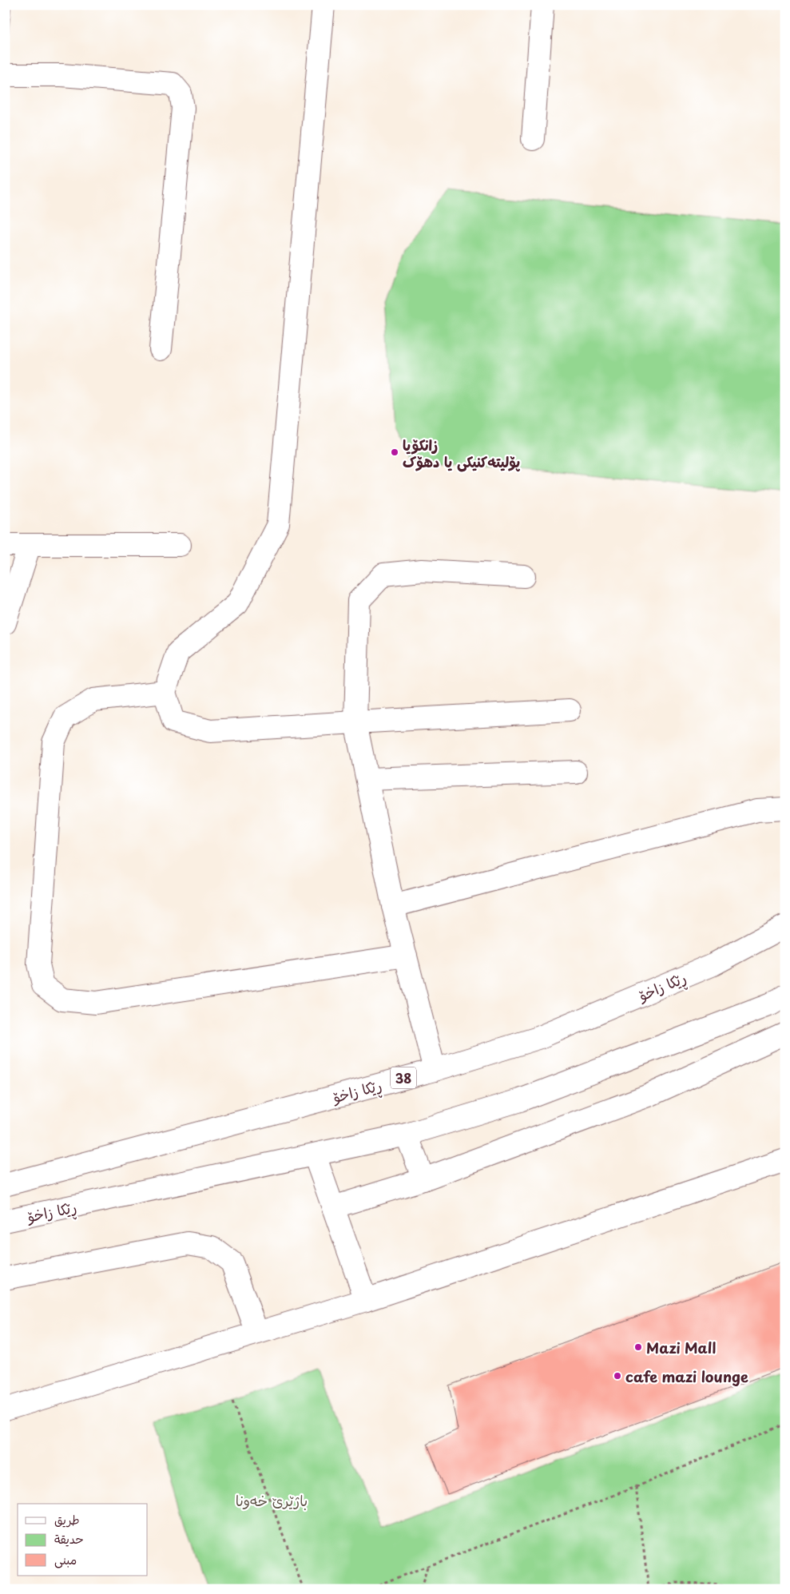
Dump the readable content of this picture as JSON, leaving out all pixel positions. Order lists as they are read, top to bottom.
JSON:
{
  "streets": {
    "main road": ["ڕێکا زاخۆ", "38"]
  },
  "parks": ["باژێرێ خه‌ونا"],
  "places": ["زانکۆیا پۆلیتەکنیکی یا دهۆک", "Mazi Mall", "cafe mazi lounge"],
  "legend": ["طريق", "حديقة", "مبنى"]
}
